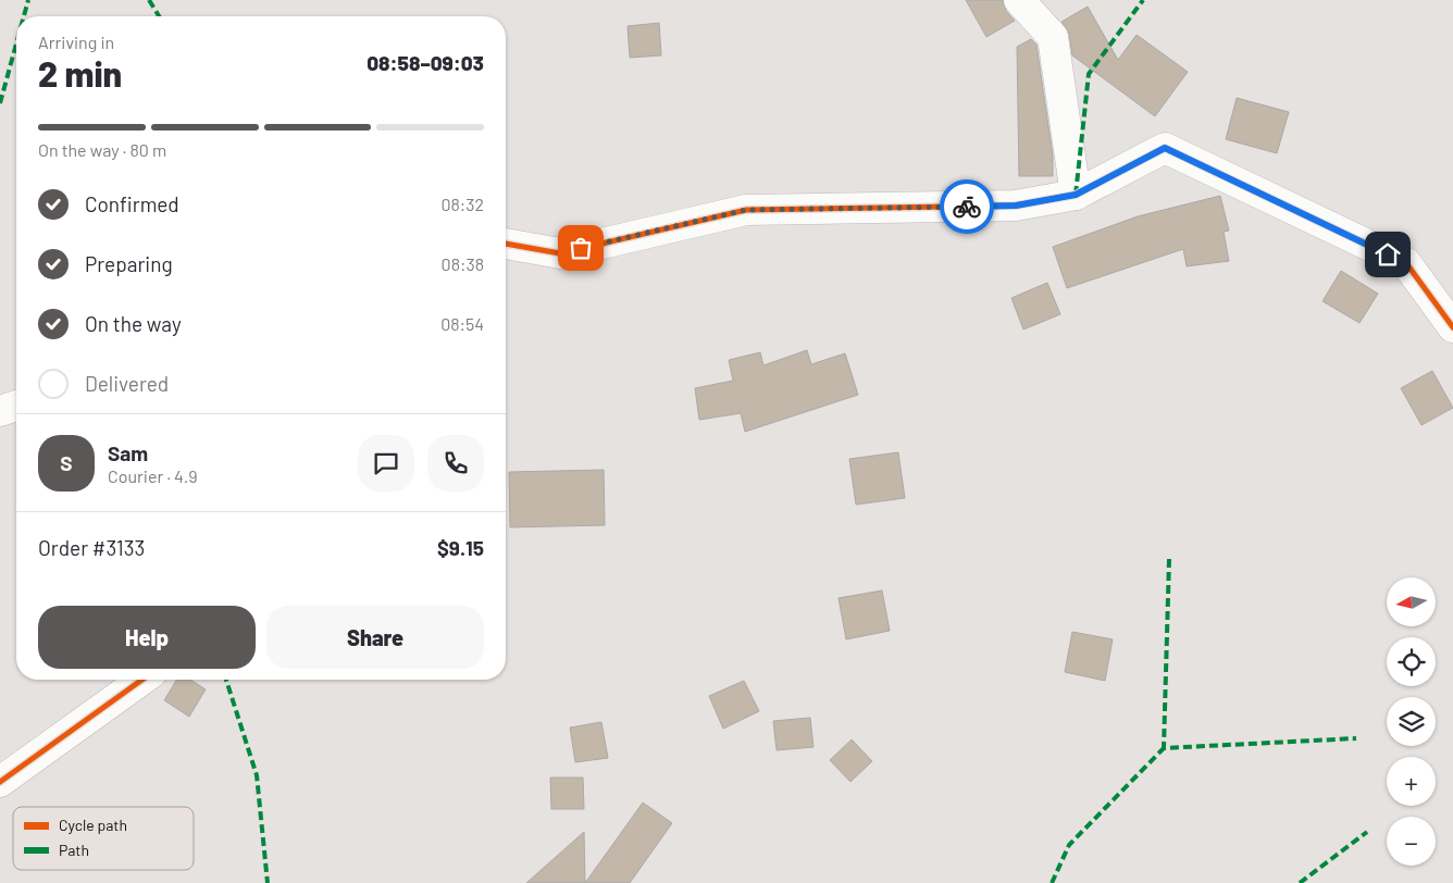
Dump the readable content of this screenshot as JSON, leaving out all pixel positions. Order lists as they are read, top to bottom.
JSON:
{
  "legend": ["Cycle path", "Path"],
  "north": "left",
  "page": {
    "heading": ["2 min", "Arriving in", "08:58–09:03"],
    "panel": [
      "Sam",
      "Courier · 4.9",
      "Order #3133",
      "$9.15"
    ],
    "bar": "On the way · 80 m",
    "list": [
      ["Confirmed", "08:32"],
      ["Preparing", "08:38"],
      ["On the way", "08:54"],
      "Delivered"
    ],
    "round": "S",
    "map_buttons": ["+", "−"],
    "buttons": ["Help", "Share"]
  }
}
